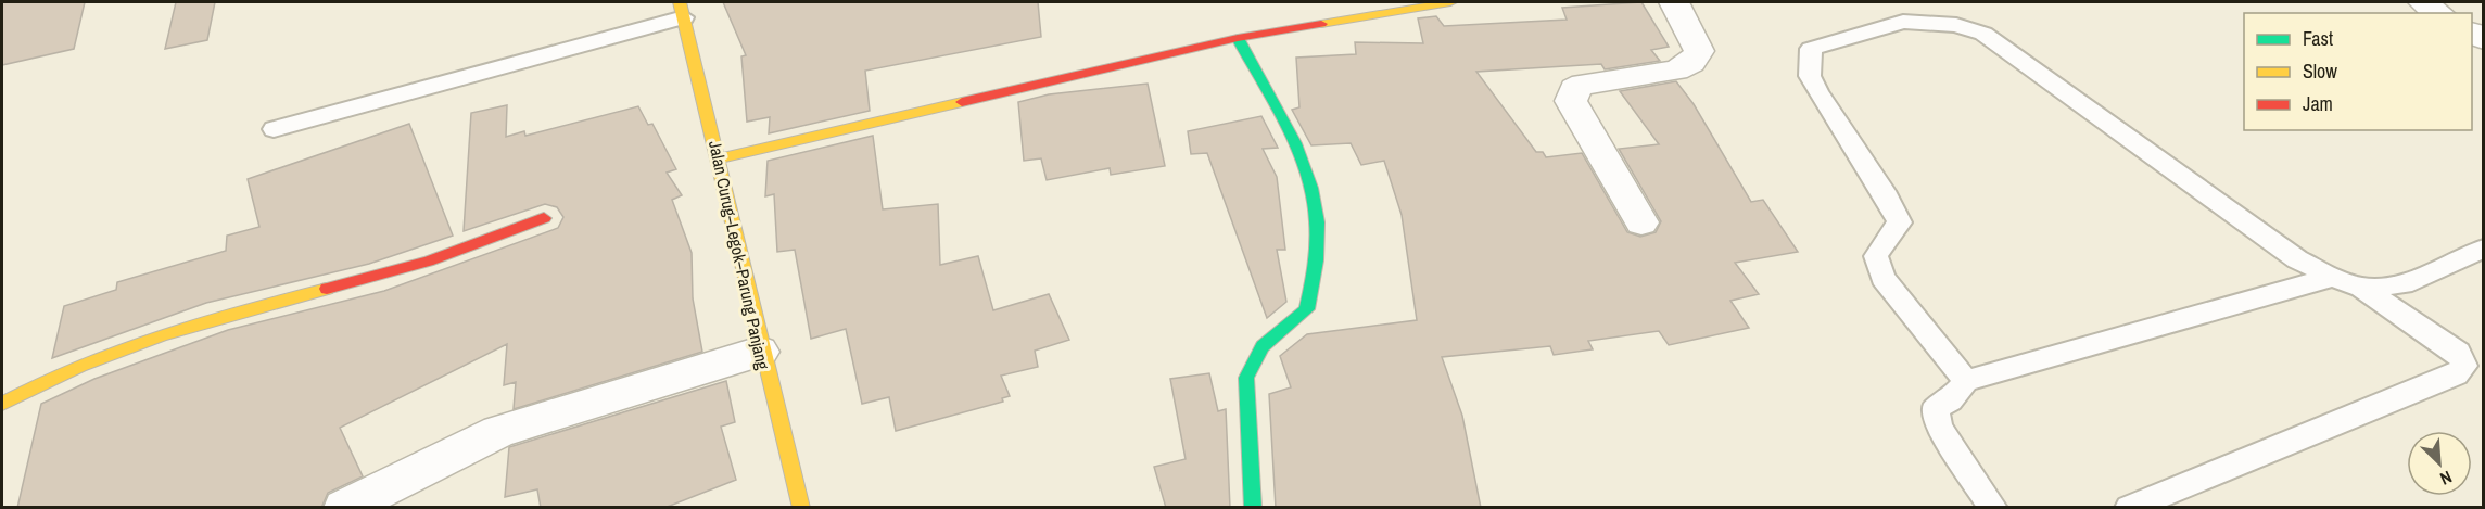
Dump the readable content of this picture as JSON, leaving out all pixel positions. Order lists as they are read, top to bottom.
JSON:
{
  "streets": {
    "street": ["Jalan Curug–Legok–Parung Panjang"]
  },
  "legend": ["Fast", "Slow", "Jam"],
  "north": "bottom right"
}
